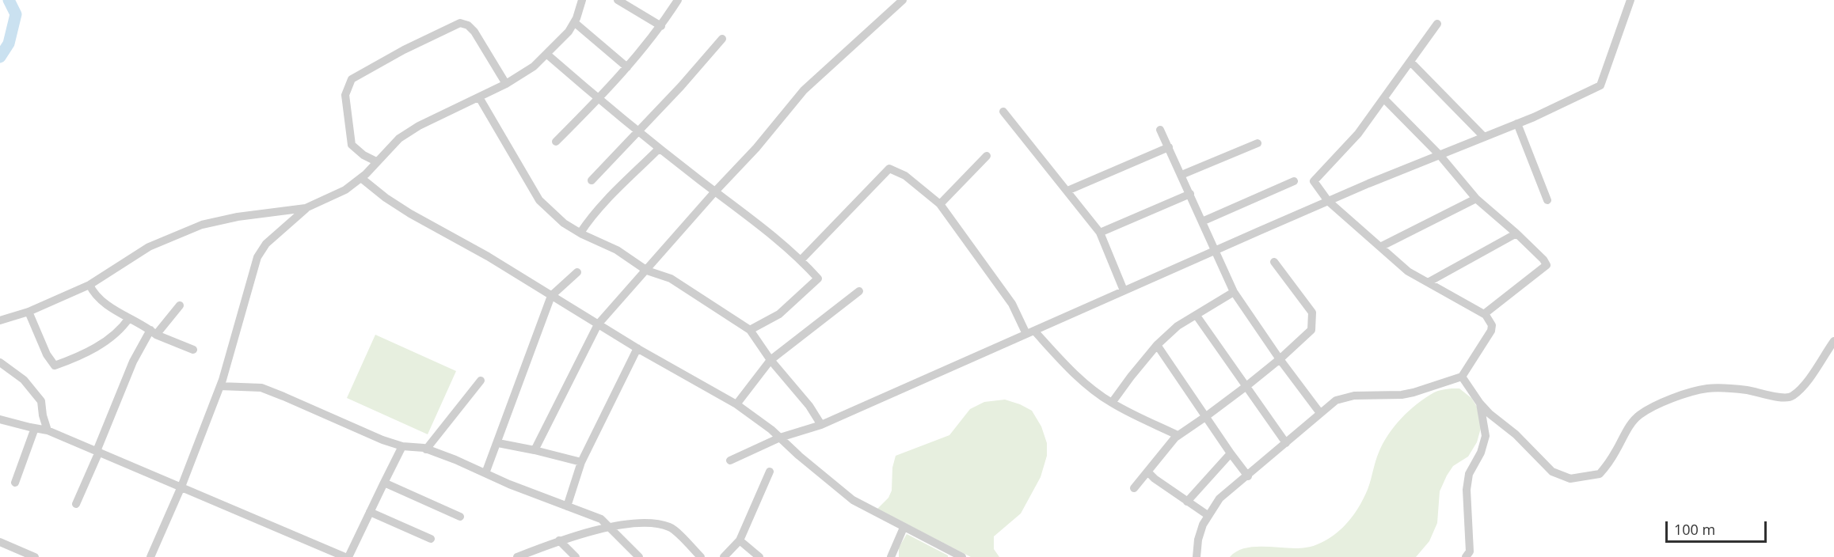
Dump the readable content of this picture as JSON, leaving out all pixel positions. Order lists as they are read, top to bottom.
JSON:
{
  "scale_bar": "100 m"
}
